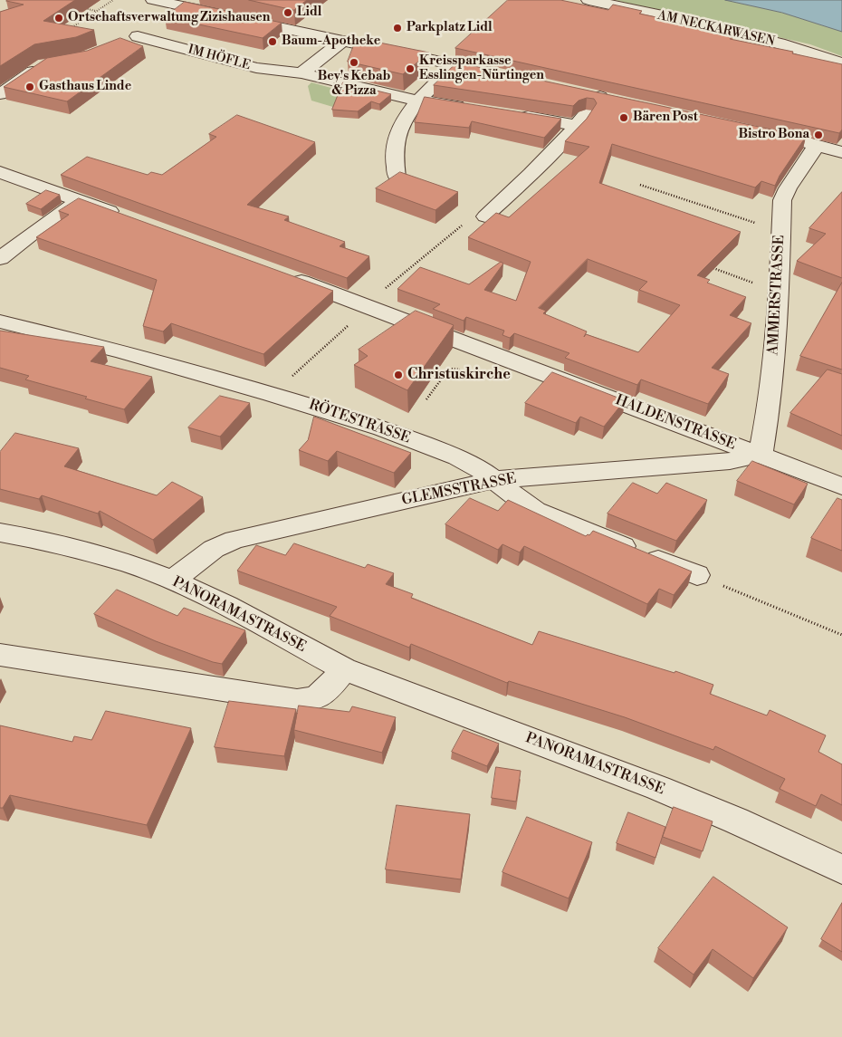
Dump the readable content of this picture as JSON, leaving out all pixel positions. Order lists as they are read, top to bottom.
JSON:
{
  "streets": {
    "street": [
      "AM NECKARWASEN",
      "IM HÖFLE",
      "AMMERSTRASSE",
      "RÖTESTRASSE",
      "HALDENSTRASSE",
      "GLEMSSTRASSE",
      "PANORAMASTRASSE"
    ]
  },
  "crossings": [
    ["AMMERSTRASSE", "HALDENSTRASSE"],
    ["AMMERSTRASSE", "GLEMSSTRASSE"],
    ["RÖTESTRASSE", "GLEMSSTRASSE"],
    ["HALDENSTRASSE", "GLEMSSTRASSE"],
    ["GLEMSSTRASSE", "PANORAMASTRASSE"]
  ],
  "places": [
    "Lidl",
    "Ortschaftsverwaltung Zizishausen",
    "Parkplatz Lidl",
    "Baum-Apotheke",
    "Bey's Kebab & Pizza",
    "Kreissparkasse Esslingen-Nürtingen",
    "Gasthaus Linde",
    "Bären Post",
    "Bistro Bona",
    "Christuskirche"
  ]
}
